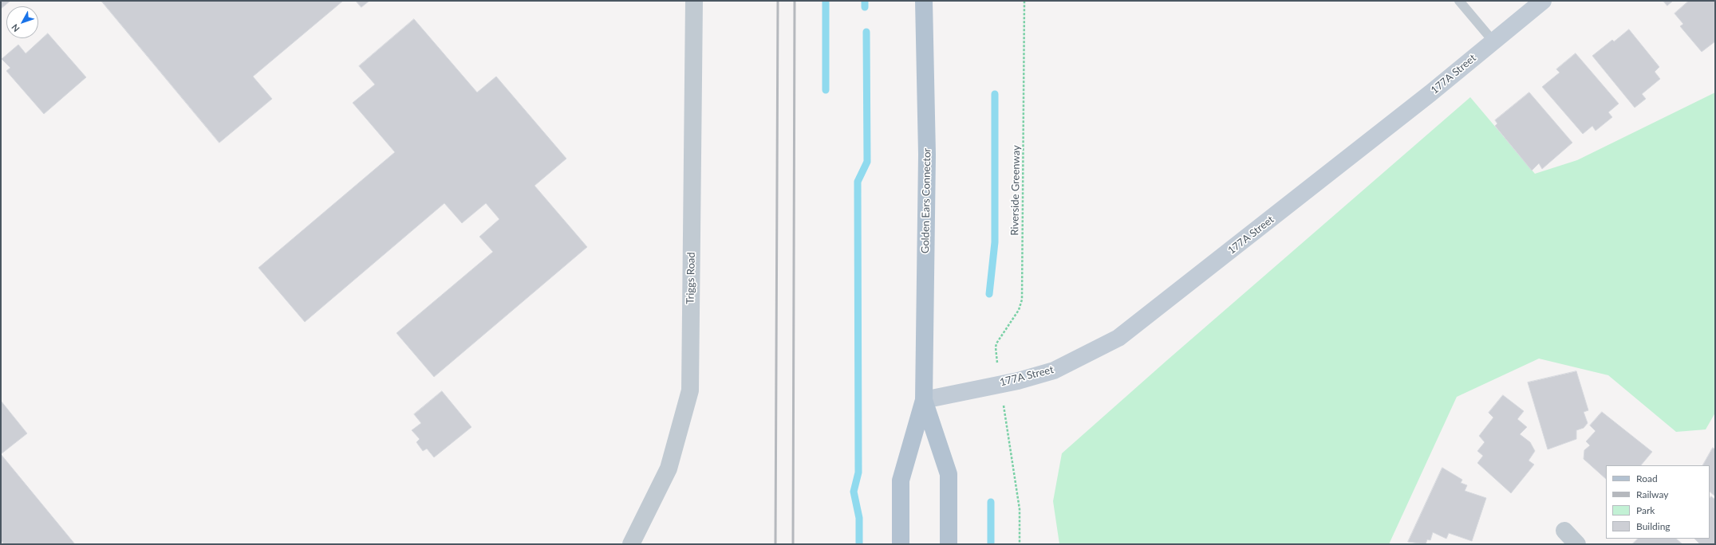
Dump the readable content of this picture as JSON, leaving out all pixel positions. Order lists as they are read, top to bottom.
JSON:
{
  "streets": {
    "main road": ["Golden Ears Connector"],
    "street": ["177A Street", "Triggs Road"],
    "path": ["Riverside Greenway"]
  },
  "crossings": [
    ["177A Street", "Golden Ears Connector"]
  ],
  "legend": [
    "Road",
    "Railway",
    "Park",
    "Building"
  ],
  "north": "bottom left"
}
